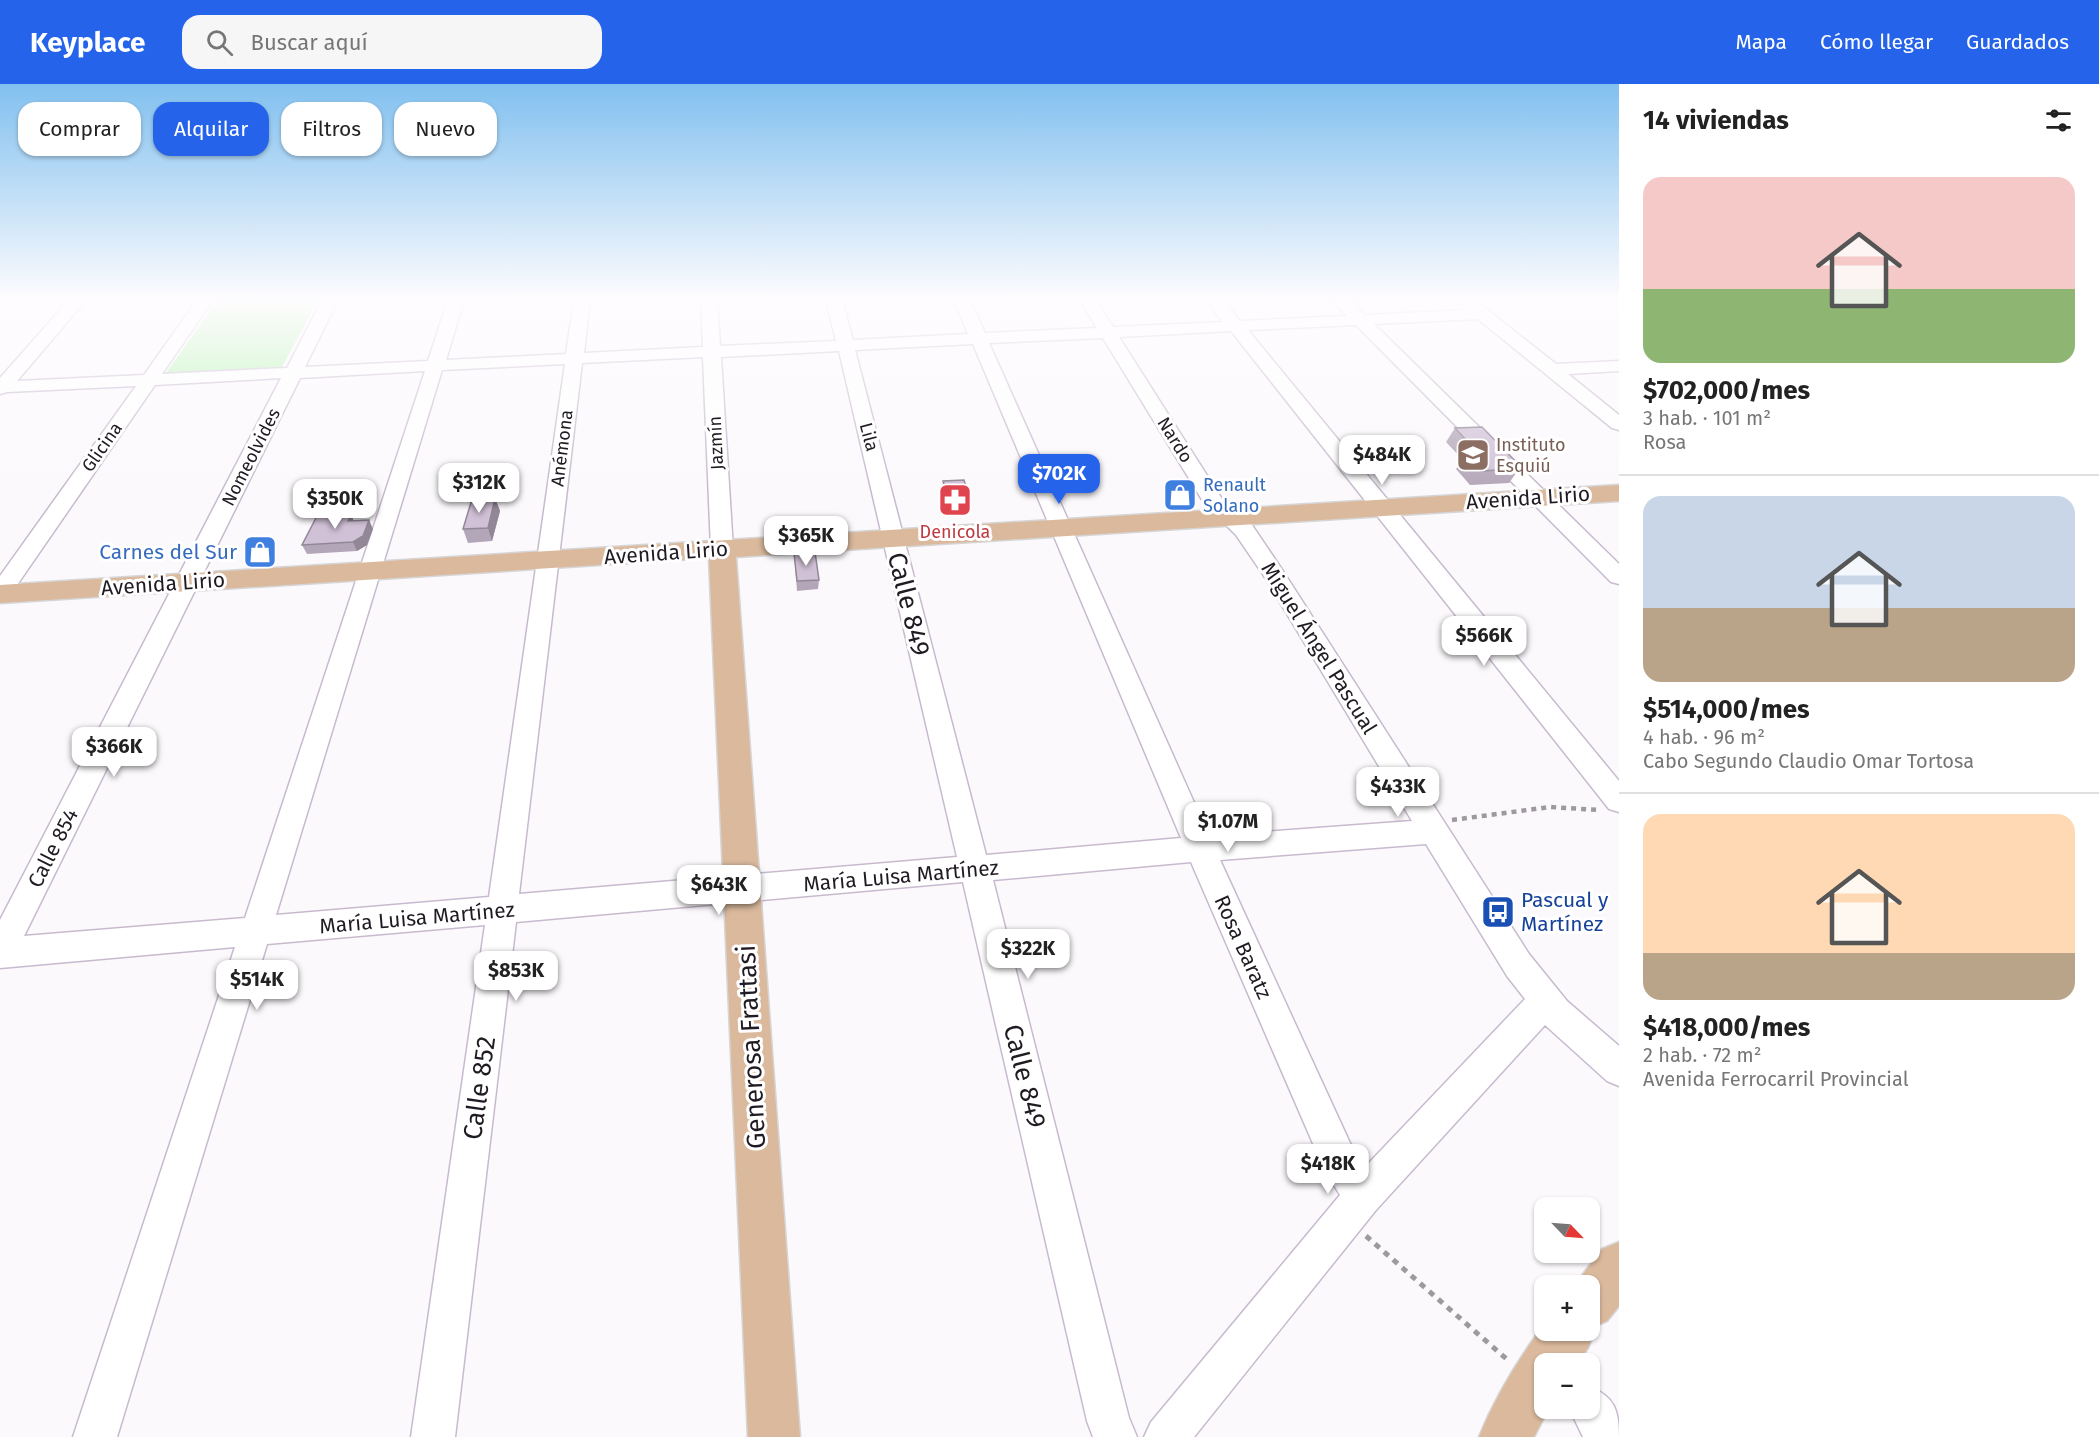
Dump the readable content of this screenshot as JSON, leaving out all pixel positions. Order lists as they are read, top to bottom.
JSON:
{
  "streets": {
    "main road": ["Avenida Lirio", "Generosa Frattasi"],
    "street": [
      "Lila",
      "Nardo",
      "Jazmín",
      "Glicina",
      "Anémona",
      "Nomeolvides",
      "Calle 849",
      "Miguel Ángel Pascual",
      "Calle 854",
      "María Luisa Martínez",
      "Rosa Baratz",
      "Calle 852"
    ]
  },
  "crossings": [
    ["Lila", "Avenida Lirio"],
    ["Lila", "Calle 849"],
    ["Nardo", "Avenida Lirio"],
    ["Nardo", "Miguel Ángel Pascual"],
    ["Jazmín", "Avenida Lirio"],
    ["Jazmín", "Generosa Frattasi"],
    ["Glicina", "Avenida Lirio"],
    ["Anémona", "Avenida Lirio"],
    ["Anémona", "Calle 852"],
    ["Nomeolvides", "Avenida Lirio"],
    ["Nomeolvides", "Calle 854"],
    ["Avenida Lirio", "Calle 849"],
    ["Avenida Lirio", "Miguel Ángel Pascual"],
    ["Avenida Lirio", "Calle 854"],
    ["Avenida Lirio", "Rosa Baratz"],
    ["Avenida Lirio", "Generosa Frattasi"],
    ["Avenida Lirio", "Calle 852"],
    ["Calle 849", "María Luisa Martínez"],
    ["Miguel Ángel Pascual", "María Luisa Martínez"],
    ["Calle 854", "María Luisa Martínez"],
    ["María Luisa Martínez", "Rosa Baratz"],
    ["María Luisa Martínez", "Generosa Frattasi"],
    ["María Luisa Martínez", "Calle 852"]
  ],
  "places": {
    "school or university": ["Instituto Esquiú"],
    "shop": ["Renault Solano", "Carnes del Sur"],
    "pharmacy": ["Denicola"],
    "bus stop": ["Pascual y Martínez"]
  },
  "north": "bottom right",
  "page": {
    "header": "Keyplace",
    "search": "Buscar aquí",
    "nav": ["Mapa", "Cómo llegar", "Guardados"],
    "heading": "14 viviendas",
    "chip": [
      "Comprar",
      "Alquilar",
      "Filtros",
      "Nuevo"
    ],
    "list": [
      {
        "name": "$702,000/mes",
        "note": "3 hab. · 101 m² · Rosa"
      },
      {
        "name": "$514,000/mes",
        "note": "4 hab. · 96 m² · Cabo Segundo Claudio Omar Tortosa"
      },
      {
        "name": "$418,000/mes",
        "note": "2 hab. · 72 m² · Avenida Ferrocarril Provincial"
      }
    ],
    "price": [
      "$484K",
      "$702K",
      "$312K",
      "$350K",
      "$365K",
      "$566K",
      "$366K",
      "$433K",
      "$1.07M",
      "$643K",
      "$322K",
      "$853K",
      "$514K",
      "$418K"
    ],
    "map_buttons": ["+", "−"]
  }
}
